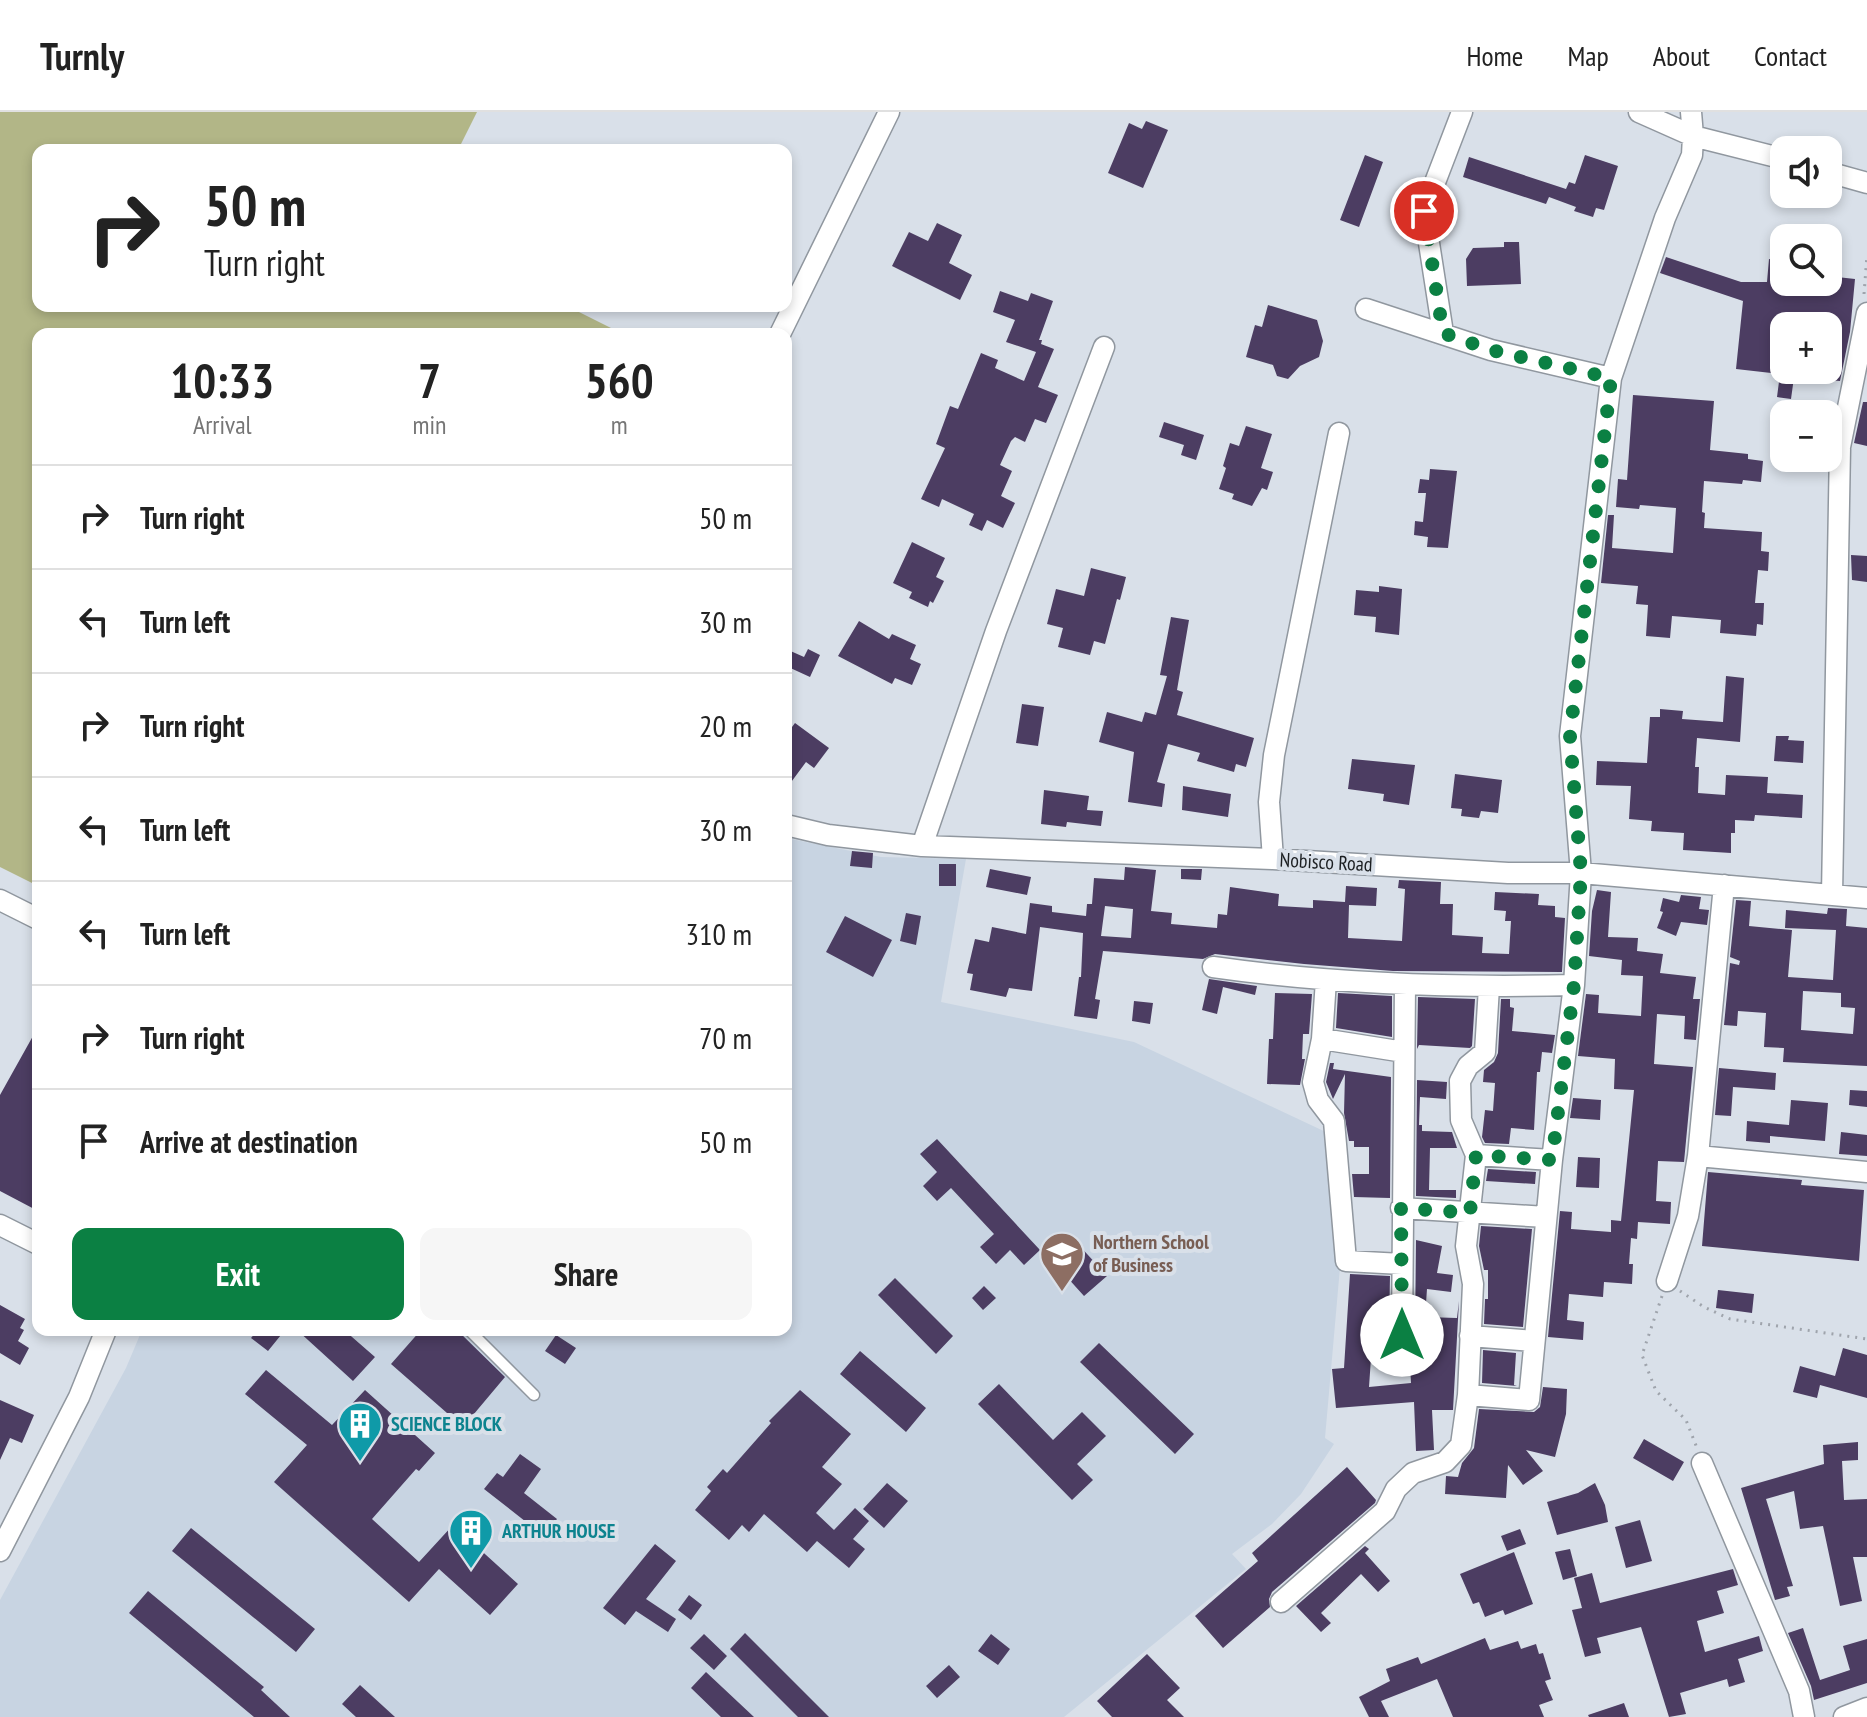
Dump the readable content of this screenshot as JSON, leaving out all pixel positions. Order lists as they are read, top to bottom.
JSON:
{
  "streets": {
    "street": ["Nobisco Road"]
  },
  "places": {
    "school or university": ["Northern School of Business"],
    "building": ["SCIENCE BLOCK", "ARTHUR HOUSE"]
  },
  "page": {
    "header": "Turnly",
    "nav": [
      "Home",
      "Map",
      "About",
      "Contact"
    ],
    "map_buttons": ["+", "−"],
    "turn": ["50 m", "Turn right"],
    "eta": [
      "10:33",
      "Arrival",
      "7",
      "min",
      "560",
      "m"
    ],
    "list": [
      {
        "name": "Turn right",
        "value": "50 m"
      },
      {
        "name": "Turn left",
        "value": "30 m"
      },
      {
        "name": "Turn right",
        "value": "20 m"
      },
      {
        "name": "Turn left",
        "value": "30 m"
      },
      {
        "name": "Turn left",
        "value": "310 m"
      },
      {
        "name": "Turn right",
        "value": "70 m"
      },
      {
        "name": "Arrive at destination",
        "value": "50 m"
      }
    ],
    "buttons": ["Exit", "Share"]
  }
}
